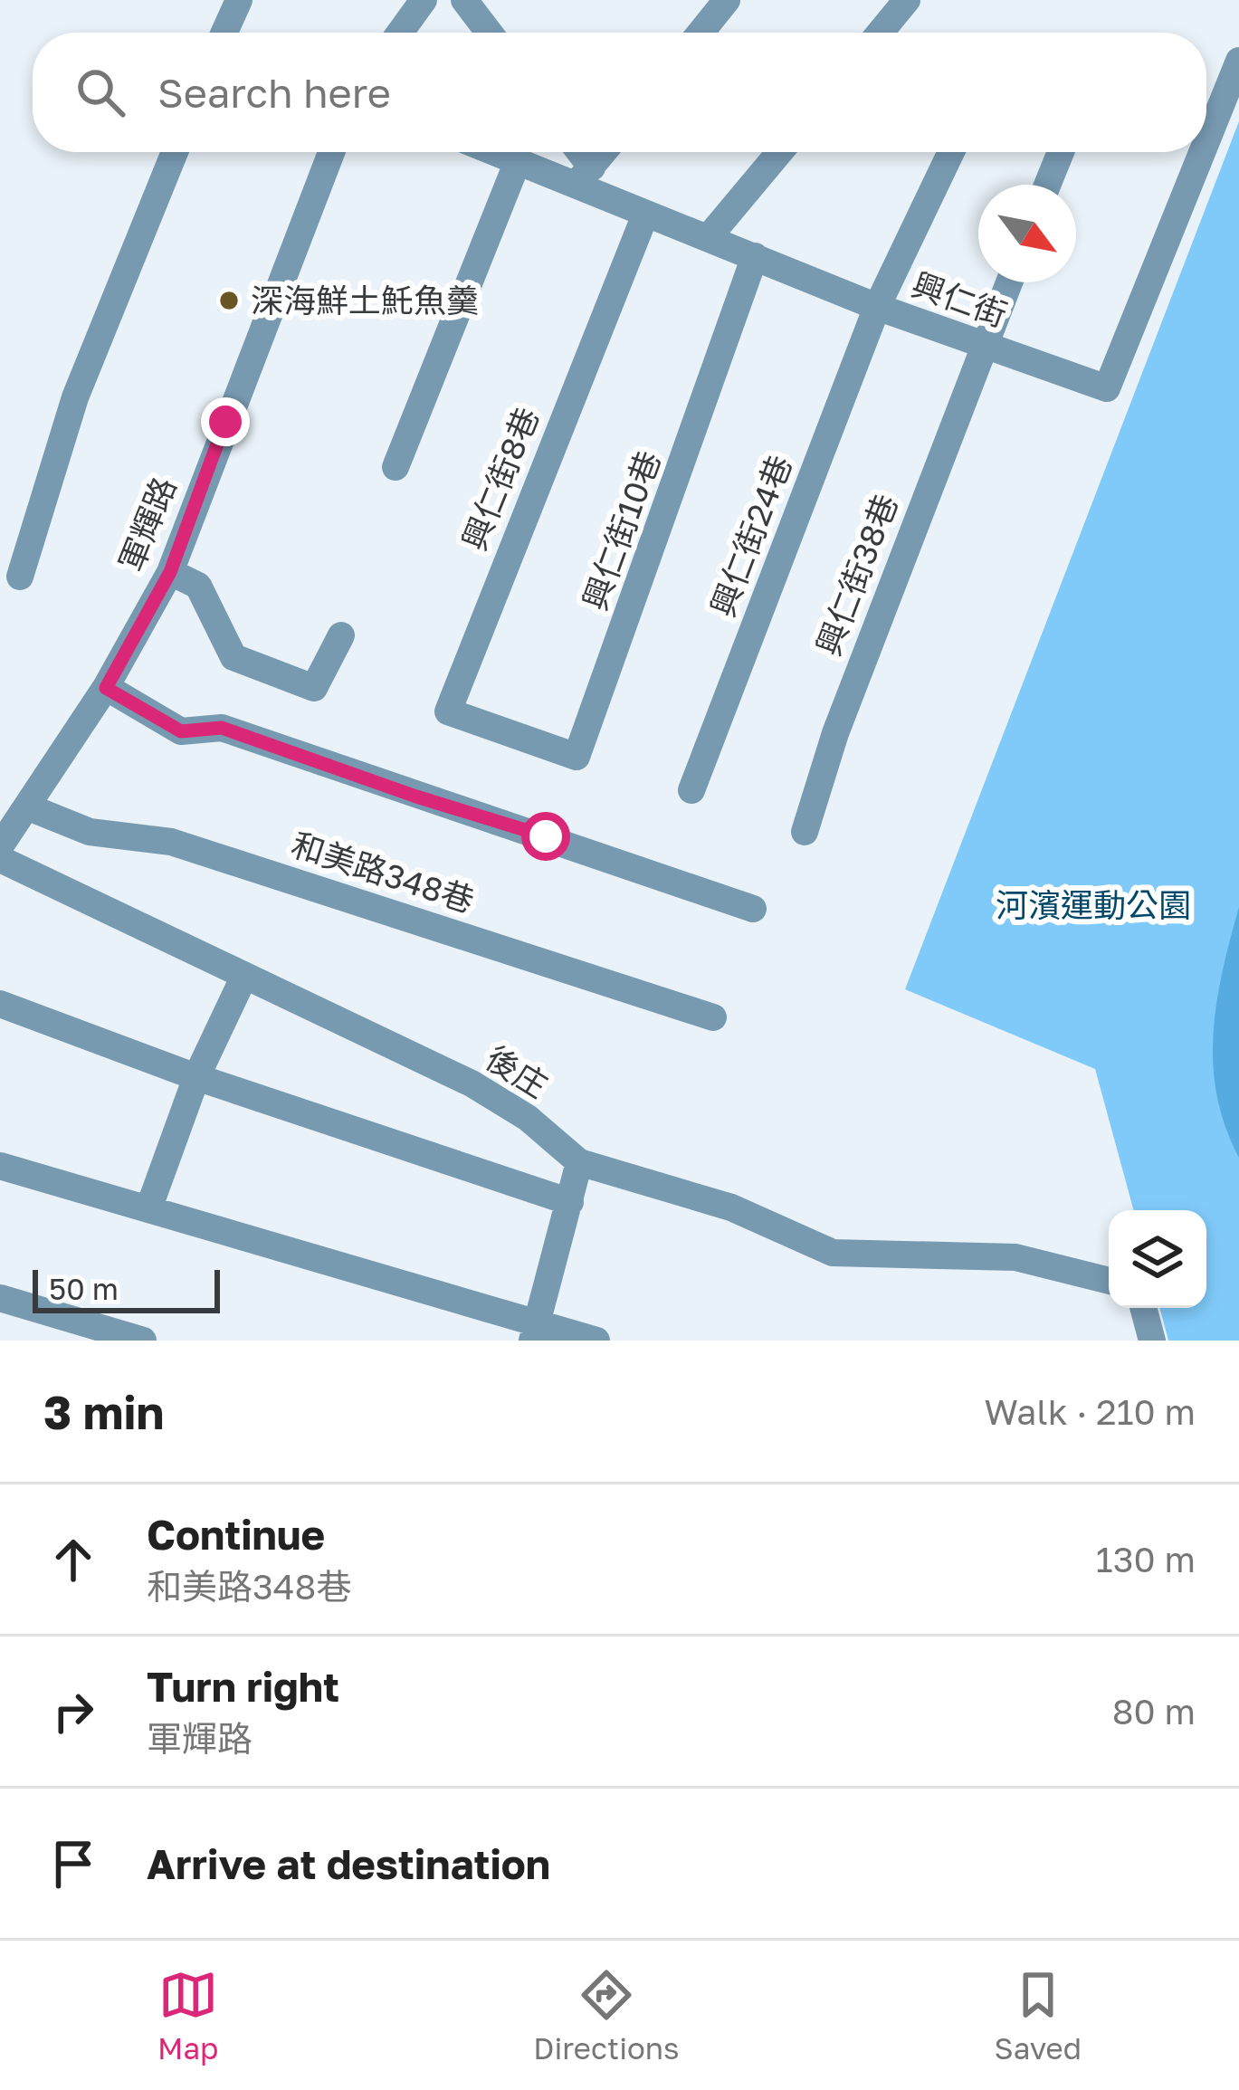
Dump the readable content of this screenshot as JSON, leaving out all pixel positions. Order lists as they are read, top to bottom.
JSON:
{
  "streets": {
    "street": [
      "興仁街",
      "興仁街8巷",
      "軍輝路",
      "興仁街10巷",
      "興仁街24巷",
      "興仁街38巷",
      "和美路348巷",
      "後庄"
    ]
  },
  "crossings": [
    ["興仁街", "興仁街8巷"],
    ["興仁街", "興仁街10巷"],
    ["興仁街", "興仁街24巷"],
    ["興仁街", "興仁街38巷"],
    ["興仁街8巷", "興仁街10巷"],
    ["軍輝路", "和美路348巷"]
  ],
  "parks": ["河濱運動公園"],
  "places": ["深海鮮土魠魚羹"],
  "scale_bar": "50 m",
  "north": "bottom right",
  "page": {
    "search": "Search here",
    "scale": "50 m",
    "heading": ["3 min", "Walk · 210 m"],
    "list": [
      ["Continue", "和美路348巷", "130 m"],
      ["Turn right", "軍輝路", "80 m"],
      "Arrive at destination"
    ],
    "nav": ["Map", "Directions", "Saved"]
  }
}
